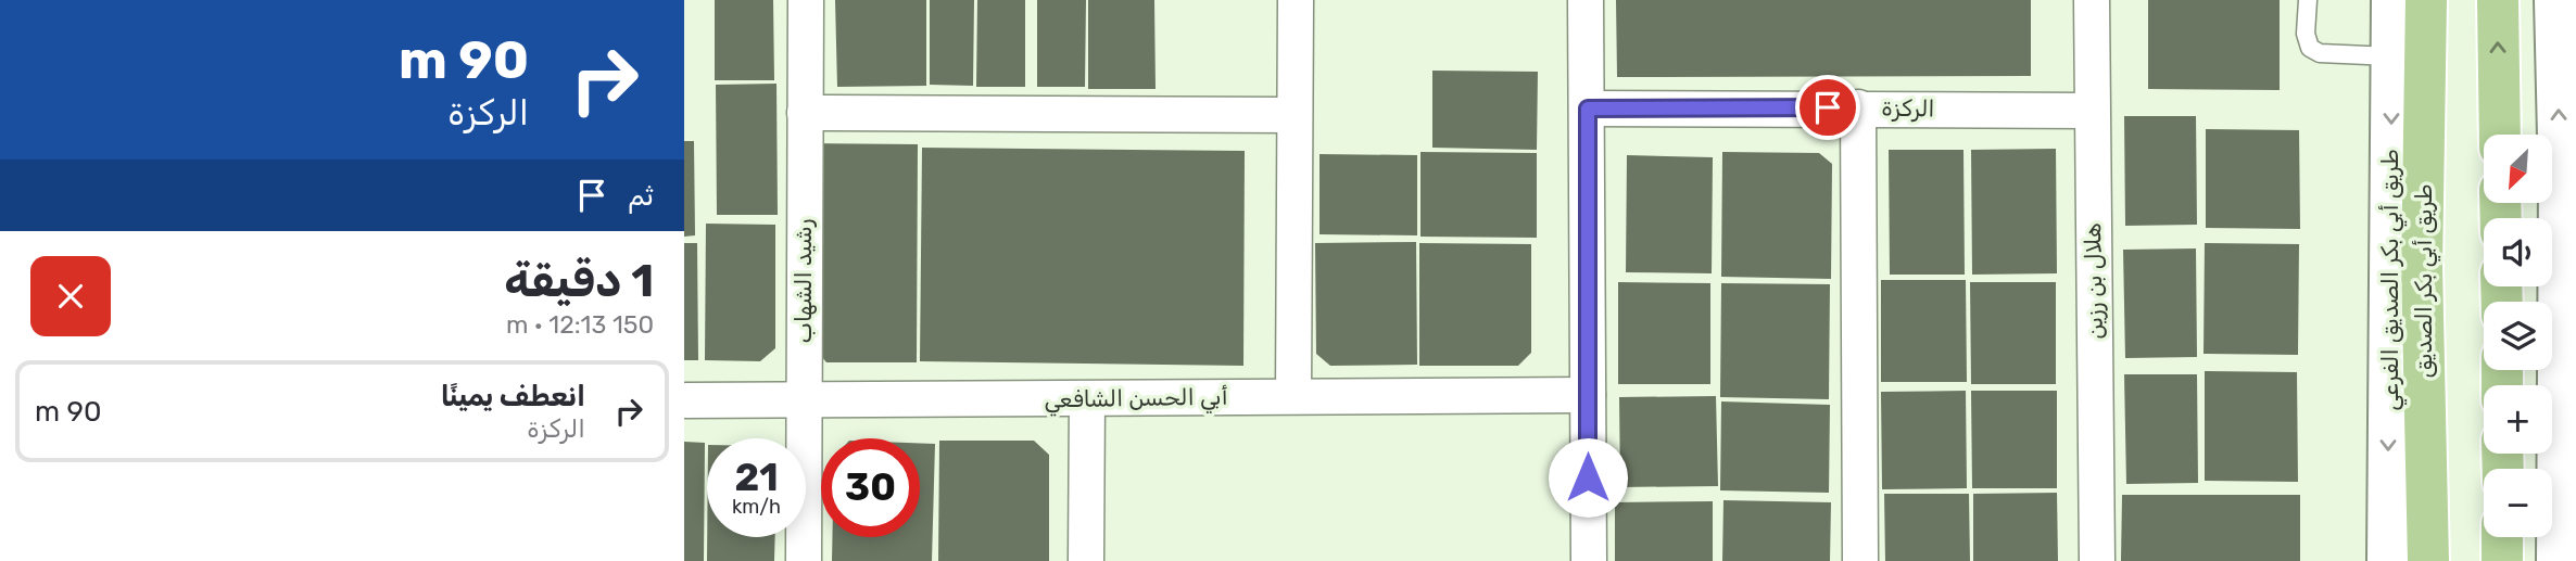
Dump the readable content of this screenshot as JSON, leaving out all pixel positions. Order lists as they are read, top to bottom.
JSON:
{
  "streets": {
    "main road": ["طريق أبي بكر الصديق"],
    "street": [
      "الركزة",
      "طريق أبي بكر الصديق الفرعي",
      "رشيد الشهاب",
      "هلال بن رزين",
      "أبي الحسن الشافعي"
    ]
  },
  "crossings": [
    ["الركزة", "هلال بن رزين"],
    ["رشيد الشهاب", "أبي الحسن الشافعي"]
  ],
  "north": "bottom left",
  "page": {
    "turn": ["90 m", "الركزة"],
    "map_buttons": ["+", "−"],
    "then": "ثم",
    "heading": ["1 دقيقة", "150 m · 12:13"],
    "list": [
      {
        "name": "انعطف يمينًا",
        "note": "الركزة",
        "value": "90 m"
      }
    ],
    "speed": "21 km/h",
    "limit": "30"
  }
}
